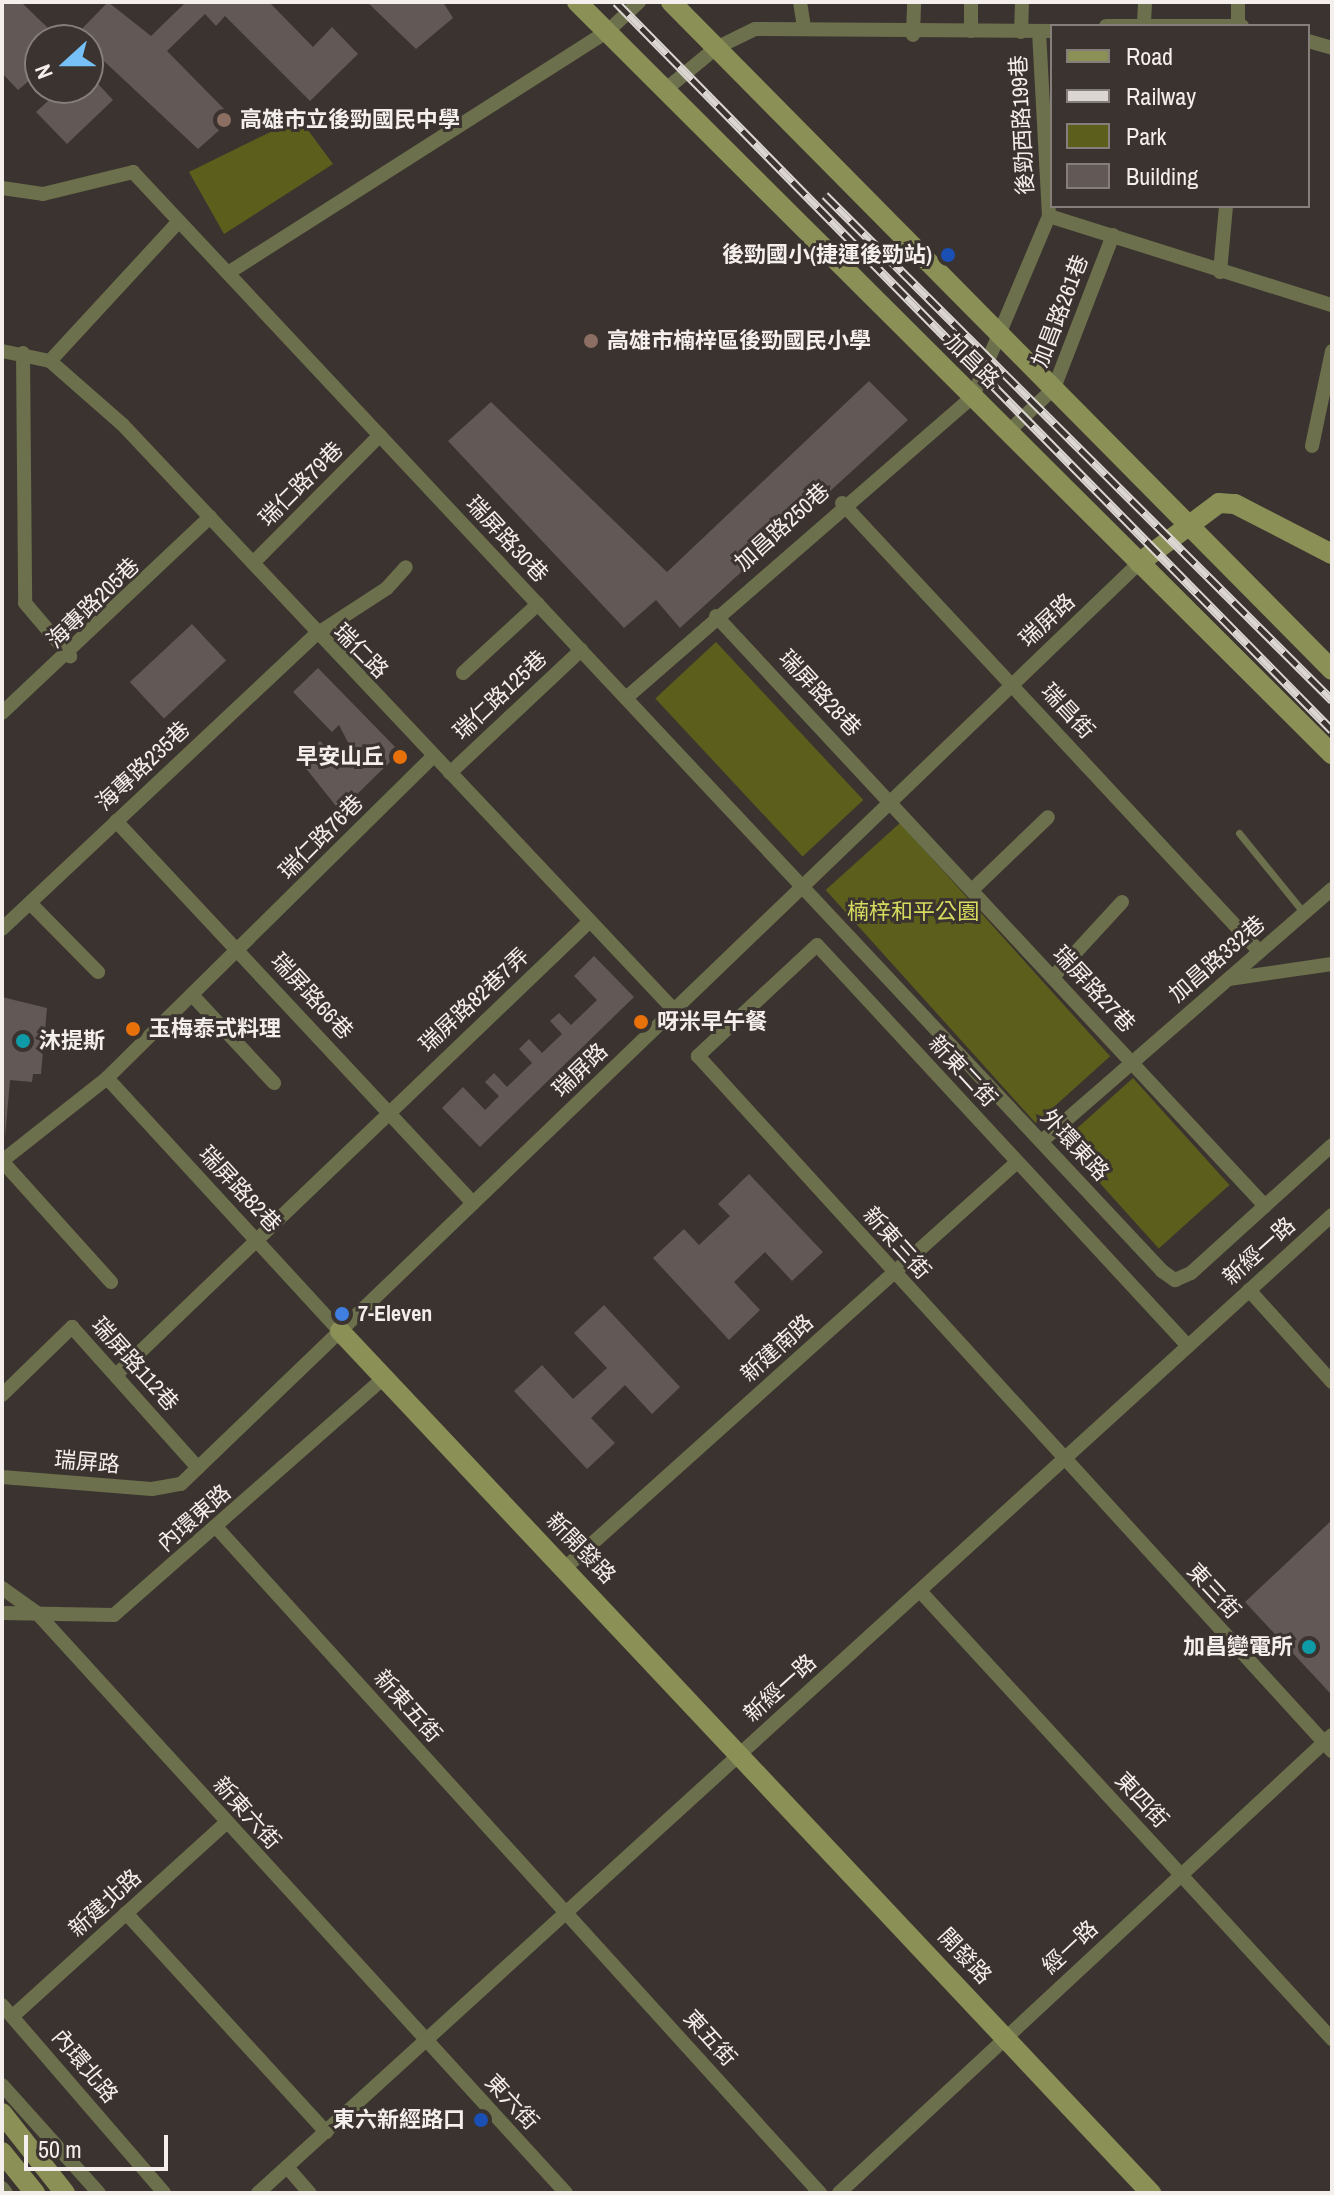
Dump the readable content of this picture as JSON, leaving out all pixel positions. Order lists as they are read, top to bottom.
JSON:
{
  "streets": {
    "street": [
      "後勁西路199巷",
      "加昌路261巷",
      "加昌路",
      "瑞仁路79巷",
      "加昌路250巷",
      "瑞屏路30巷",
      "海專路205巷",
      "瑞屏路",
      "瑞仁路",
      "瑞屏路28巷",
      "瑞仁路125巷",
      "瑞昌街",
      "海專路235巷",
      "瑞仁路76巷",
      "加昌路332巷",
      "瑞屏路27巷",
      "瑞屏路66巷",
      "瑞屏路82巷7弄",
      "新東二街",
      "外環東路",
      "瑞屏路82巷",
      "新東三街",
      "新經一路",
      "新建南路",
      "瑞屏路112巷",
      "內環東路",
      "新開發路",
      "東三街",
      "新東五街",
      "東四街",
      "新東六街",
      "新建北路",
      "經一路",
      "開發路",
      "東五街",
      "內環北路",
      "東六街"
    ]
  },
  "crossings": [
    ["後勁西路199巷", "加昌路261巷"],
    ["加昌路261巷", "加昌路"],
    ["加昌路261巷", "加昌路250巷"],
    ["加昌路", "加昌路250巷"],
    ["加昌路", "瑞屏路"],
    ["瑞仁路79巷", "瑞屏路30巷"],
    ["瑞仁路79巷", "瑞仁路"],
    ["加昌路250巷", "瑞屏路30巷"],
    ["加昌路250巷", "瑞屏路28巷"],
    ["加昌路250巷", "瑞昌街"],
    ["瑞屏路30巷", "瑞屏路"],
    ["瑞屏路30巷", "瑞仁路125巷"],
    ["瑞屏路30巷", "外環東路"],
    ["海專路205巷", "瑞仁路"],
    ["瑞屏路", "瑞仁路"],
    ["瑞屏路", "瑞屏路28巷"],
    ["瑞屏路", "瑞昌街"],
    ["瑞屏路", "瑞屏路27巷"],
    ["瑞屏路", "瑞屏路66巷"],
    ["瑞屏路", "外環東路"],
    ["瑞屏路", "瑞屏路82巷"],
    ["瑞屏路", "瑞屏路112巷"],
    ["瑞屏路", "新開發路"],
    ["瑞仁路", "瑞仁路125巷"],
    ["瑞仁路", "海專路235巷"],
    ["瑞仁路", "瑞仁路76巷"],
    ["瑞仁路", "瑞屏路82巷7弄"],
    ["瑞屏路28巷", "瑞屏路27巷"],
    ["瑞昌街", "加昌路332巷"],
    ["海專路235巷", "瑞屏路66巷"],
    ["瑞仁路76巷", "瑞屏路66巷"],
    ["加昌路332巷", "瑞屏路27巷"],
    ["加昌路332巷", "外環東路"],
    ["瑞屏路27巷", "外環東路"],
    ["瑞屏路66巷", "瑞屏路82巷7弄"],
    ["瑞屏路82巷7弄", "瑞屏路82巷"],
    ["新東二街", "新東三街"],
    ["新東二街", "新經一路"],
    ["新東二街", "新建南路"],
    ["瑞屏路82巷", "新開發路"],
    ["新東三街", "新經一路"],
    ["新東三街", "新建南路"],
    ["新東三街", "東三街"],
    ["新經一路", "新開發路"],
    ["新經一路", "東三街"],
    ["新經一路", "新東五街"],
    ["新經一路", "東四街"],
    ["新經一路", "新東六街"],
    ["新經一路", "開發路"],
    ["新經一路", "東五街"],
    ["新經一路", "東六街"],
    ["新建南路", "新開發路"],
    ["內環東路", "新開發路"],
    ["內環東路", "新東五街"],
    ["內環東路", "新東六街"],
    ["新開發路", "開發路"],
    ["東三街", "經一路"],
    ["新東五街", "東五街"],
    ["東四街", "經一路"],
    ["新東六街", "新建北路"],
    ["新東六街", "東六街"],
    ["新建北路", "內環北路"],
    ["經一路", "開發路"]
  ],
  "parks": ["楠梓和平公園"],
  "places": [
    "高雄市立後勁國民中學",
    "後勁國小(捷運後勁站)",
    "高雄市楠梓區後勁國民小學",
    "早安山丘",
    "呀米早午餐",
    "玉梅泰式料理",
    "沐提斯",
    "7-Eleven",
    "加昌變電所",
    "東六新經路口"
  ],
  "legend": [
    "Road",
    "Railway",
    "Park",
    "Building"
  ],
  "scale_bar": "50 m",
  "north": "left"
}
